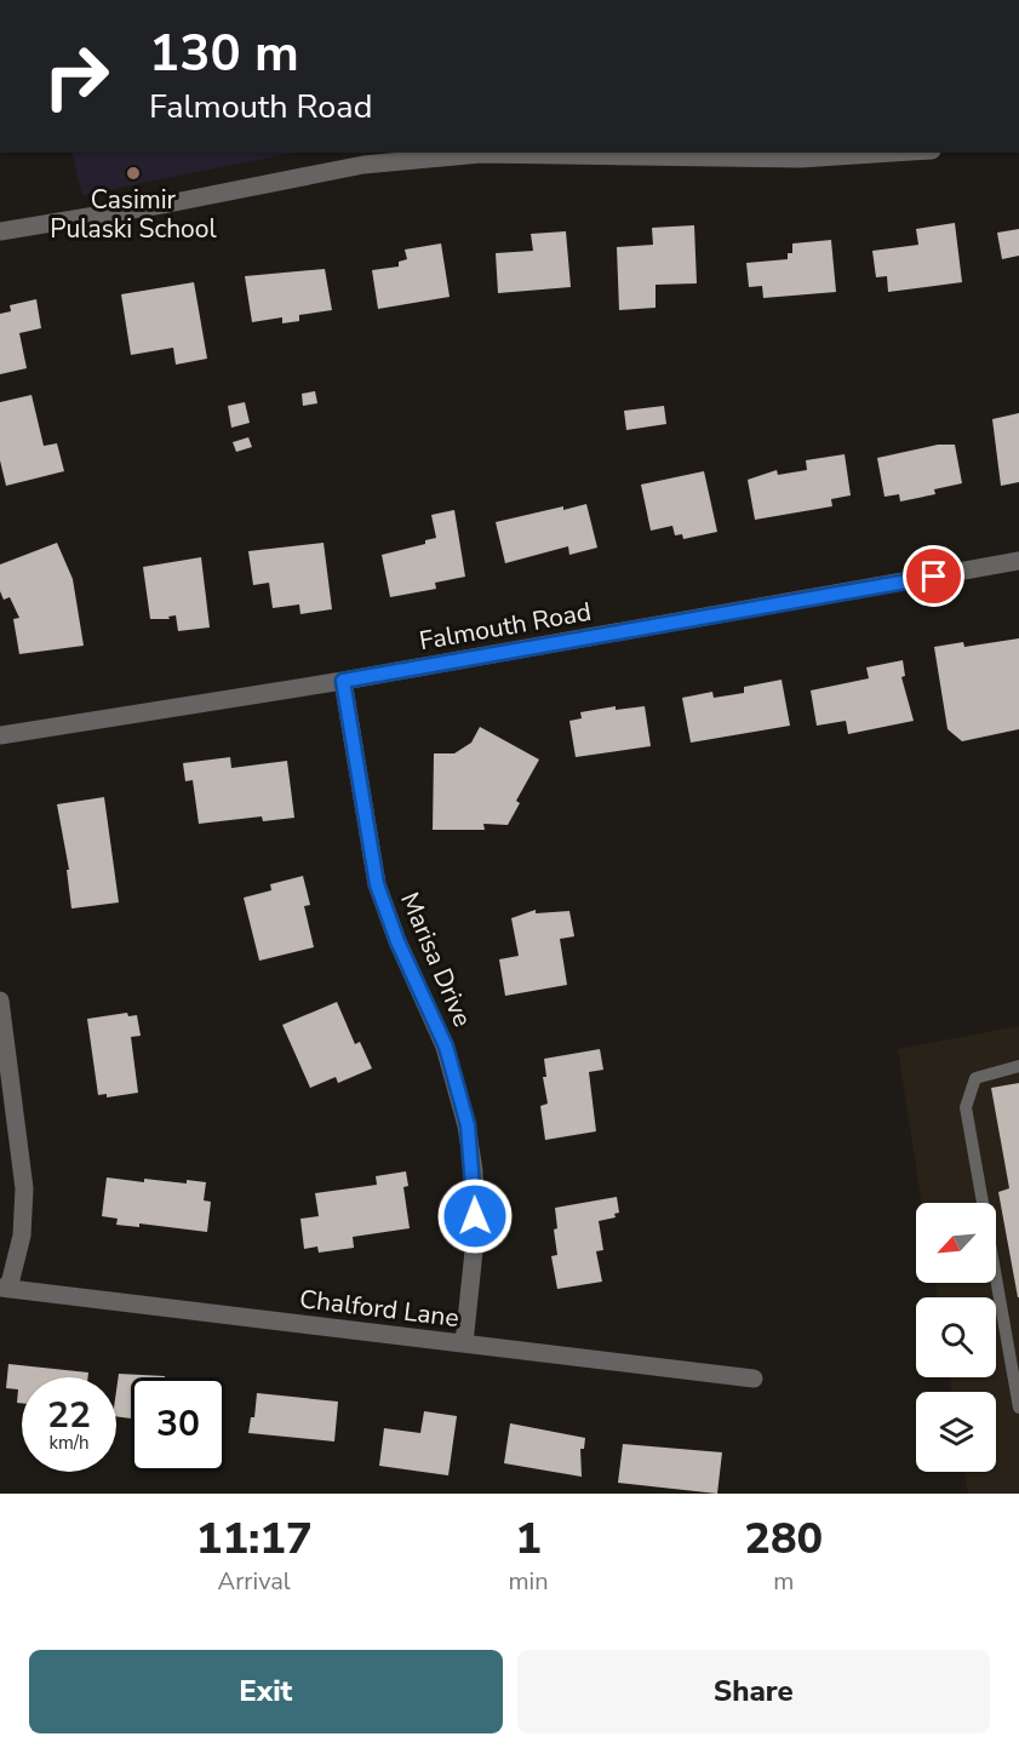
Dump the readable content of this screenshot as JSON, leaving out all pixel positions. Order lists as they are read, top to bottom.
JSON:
{
  "streets": {
    "street": ["Falmouth Road", "Marisa Drive", "Chalford Lane"]
  },
  "crossings": [
    ["Falmouth Road", "Marisa Drive"],
    ["Marisa Drive", "Chalford Lane"]
  ],
  "places": ["Casimir Pulaski School"],
  "north": "bottom left",
  "page": {
    "turn": ["130 m", "Falmouth Road"],
    "speed": "22 km/h",
    "limit": "30",
    "eta": [
      "11:17",
      "Arrival",
      "1",
      "min",
      "280",
      "m"
    ],
    "buttons": ["Exit", "Share"]
  }
}
